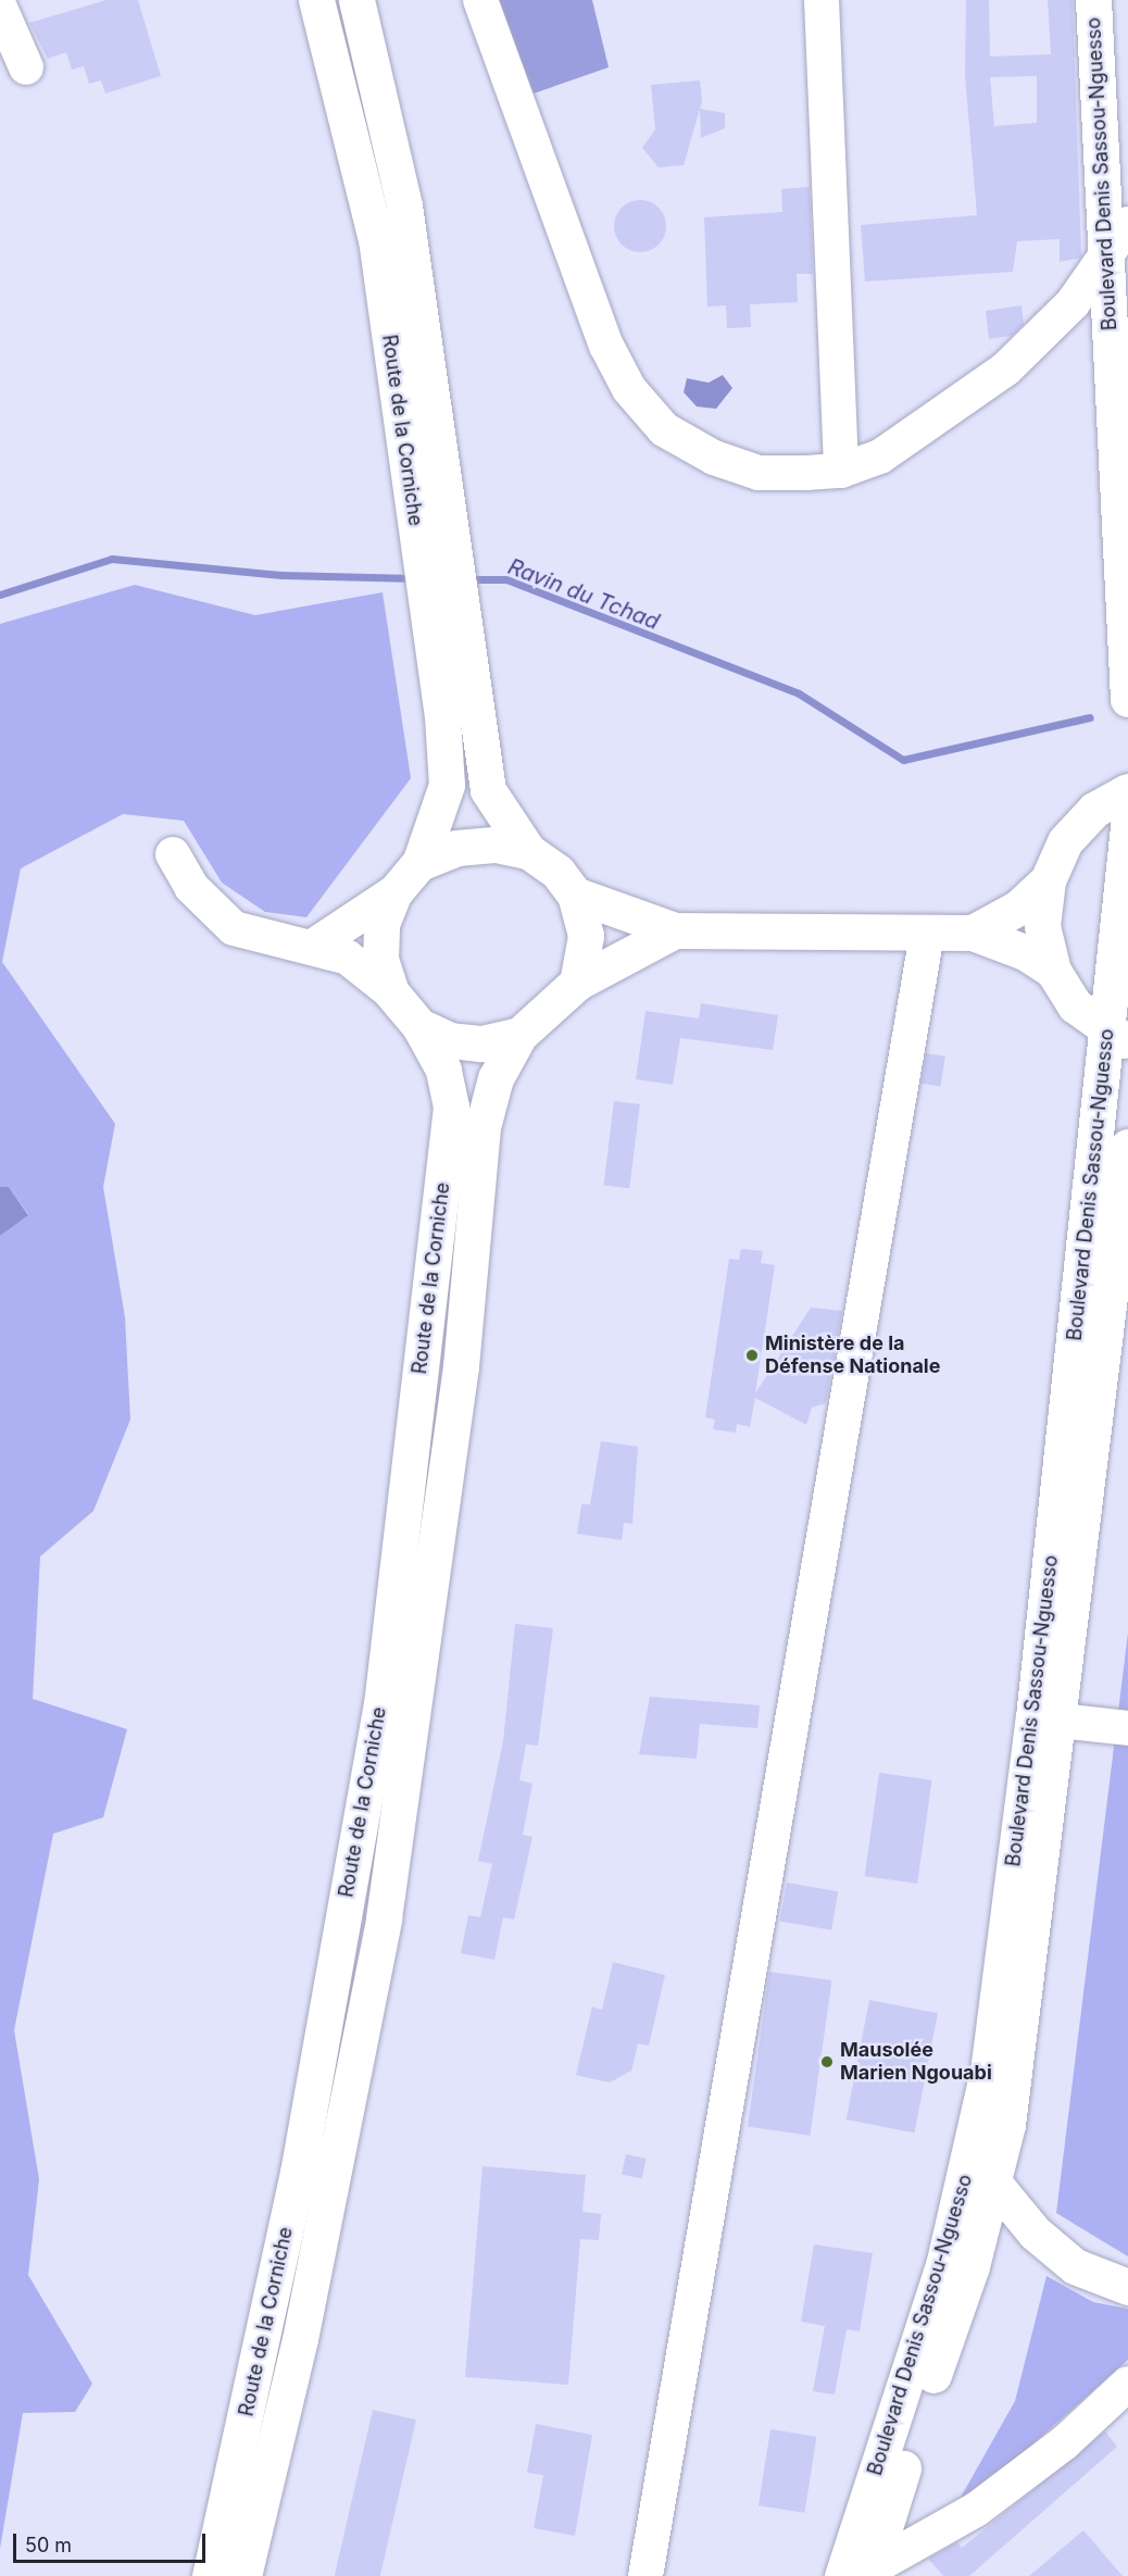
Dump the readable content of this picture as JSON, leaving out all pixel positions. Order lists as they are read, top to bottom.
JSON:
{
  "streets": {
    "main road": ["Boulevard Denis Sassou-Nguesso", "Route de la Corniche"]
  },
  "water": ["Ravin du Tchad"],
  "places": ["Ministère de la Défense Nationale", "Mausolée Marien Ngouabi"],
  "scale_bar": "50 m"
}
